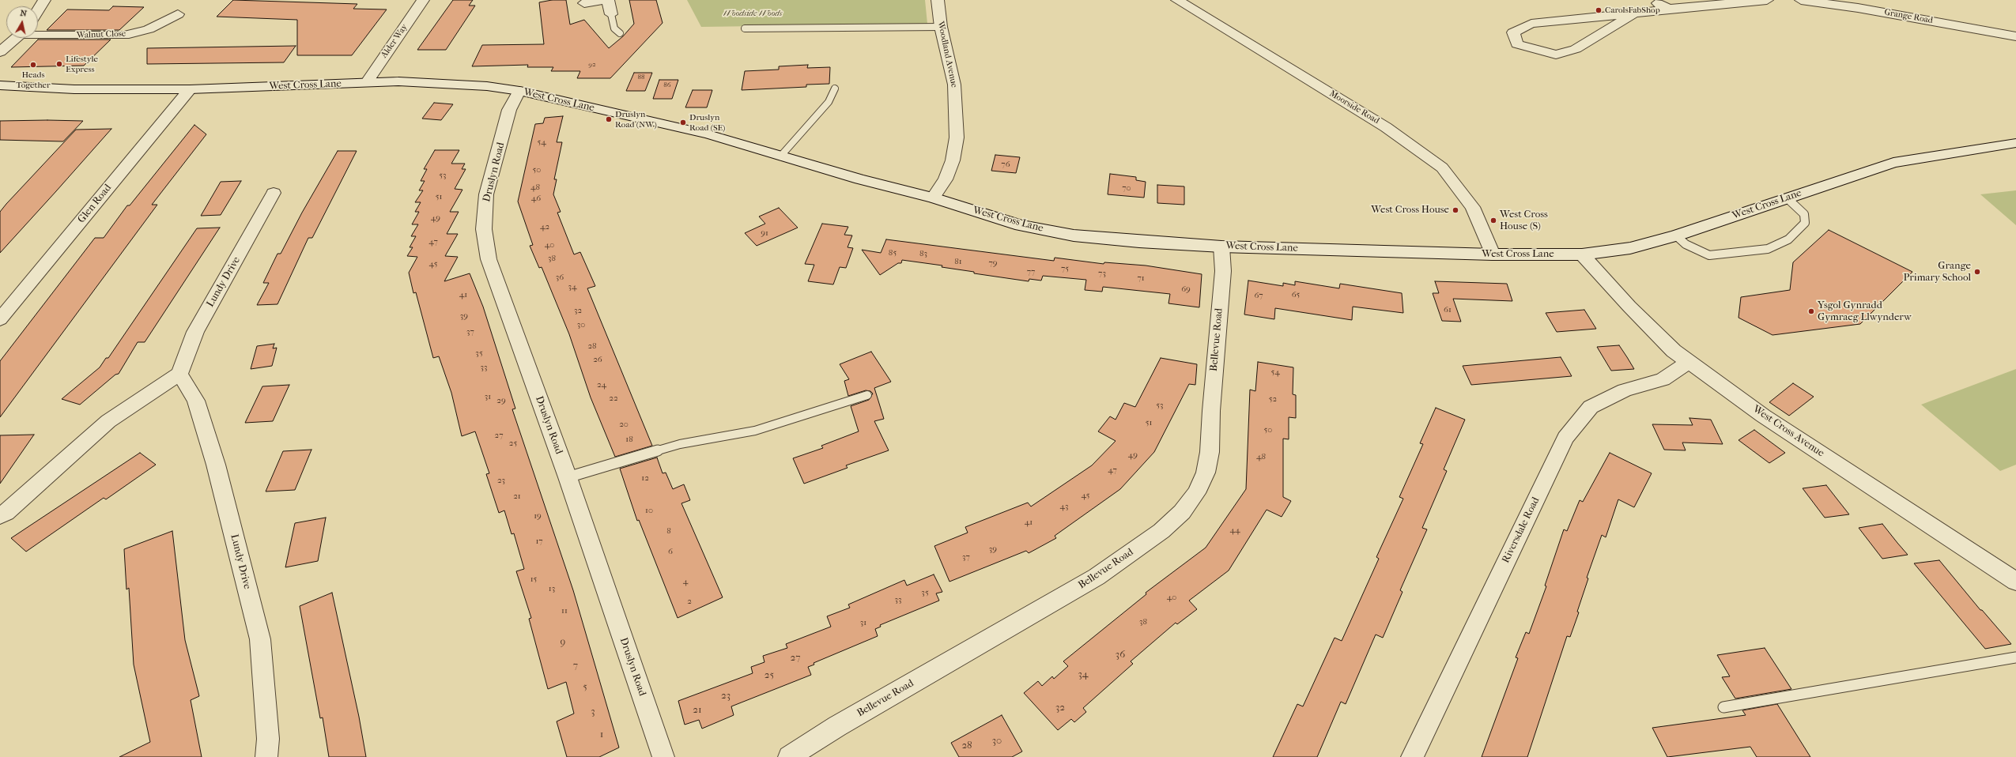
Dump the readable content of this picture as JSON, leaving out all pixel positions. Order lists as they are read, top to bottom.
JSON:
{
  "streets": {
    "street": [
      "Grange Road",
      "Walnut Close",
      "Alder Way",
      "Woodland Avenue",
      "West Cross Lane",
      "Moorside Road",
      "Druslyn Road",
      "Glen Road",
      "Lundy Drive",
      "Bellevue Road",
      "West Cross Avenue",
      "Riversdale Road"
    ]
  },
  "crossings": [
    ["Alder Way", "West Cross Lane"],
    ["Woodland Avenue", "West Cross Lane"],
    ["West Cross Lane", "Moorside Road"],
    ["West Cross Lane", "Druslyn Road"],
    ["West Cross Lane", "Glen Road"],
    ["West Cross Lane", "Bellevue Road"],
    ["West Cross Lane", "West Cross Avenue"],
    ["West Cross Avenue", "Riversdale Road"]
  ],
  "parks": ["Woodside Woods"],
  "places": [
    "CarolsFabShop",
    "Lifestyle Express",
    "Heads Together",
    "Druslyn Road (NW)",
    "Druslyn Road (SE)",
    "West Cross House",
    "West Cross House (S)",
    "Grange Primary School",
    "Ysgol Gynradd Gymraeg Llwynderw"
  ],
  "house_numbers": [
    "92",
    "88",
    "86",
    "54",
    "76",
    "50",
    "53",
    "48",
    "70",
    "51",
    "46",
    "49",
    "42",
    "91",
    "47",
    "40",
    "85",
    "83",
    "38",
    "81",
    "79",
    "45",
    "75",
    "77",
    "73",
    "36",
    "71",
    "34",
    "69",
    "41",
    "65",
    "67",
    "61",
    "32",
    "39",
    "30",
    "37",
    "28",
    "35",
    "26",
    "33",
    "54",
    "24",
    "31",
    "22",
    "52",
    "29",
    "53",
    "51",
    "20",
    "50",
    "27",
    "18",
    "25",
    "49",
    "48",
    "47",
    "12",
    "23",
    "45",
    "21",
    "43",
    "10",
    "19",
    "41",
    "44",
    "8",
    "17",
    "39",
    "6",
    "37",
    "15",
    "4",
    "13",
    "35",
    "40",
    "33",
    "2",
    "11",
    "38",
    "31",
    "9",
    "36",
    "27",
    "7",
    "34",
    "25",
    "5",
    "23",
    "32",
    "21",
    "3",
    "1",
    "30",
    "28"
  ],
  "north": "top"
}
